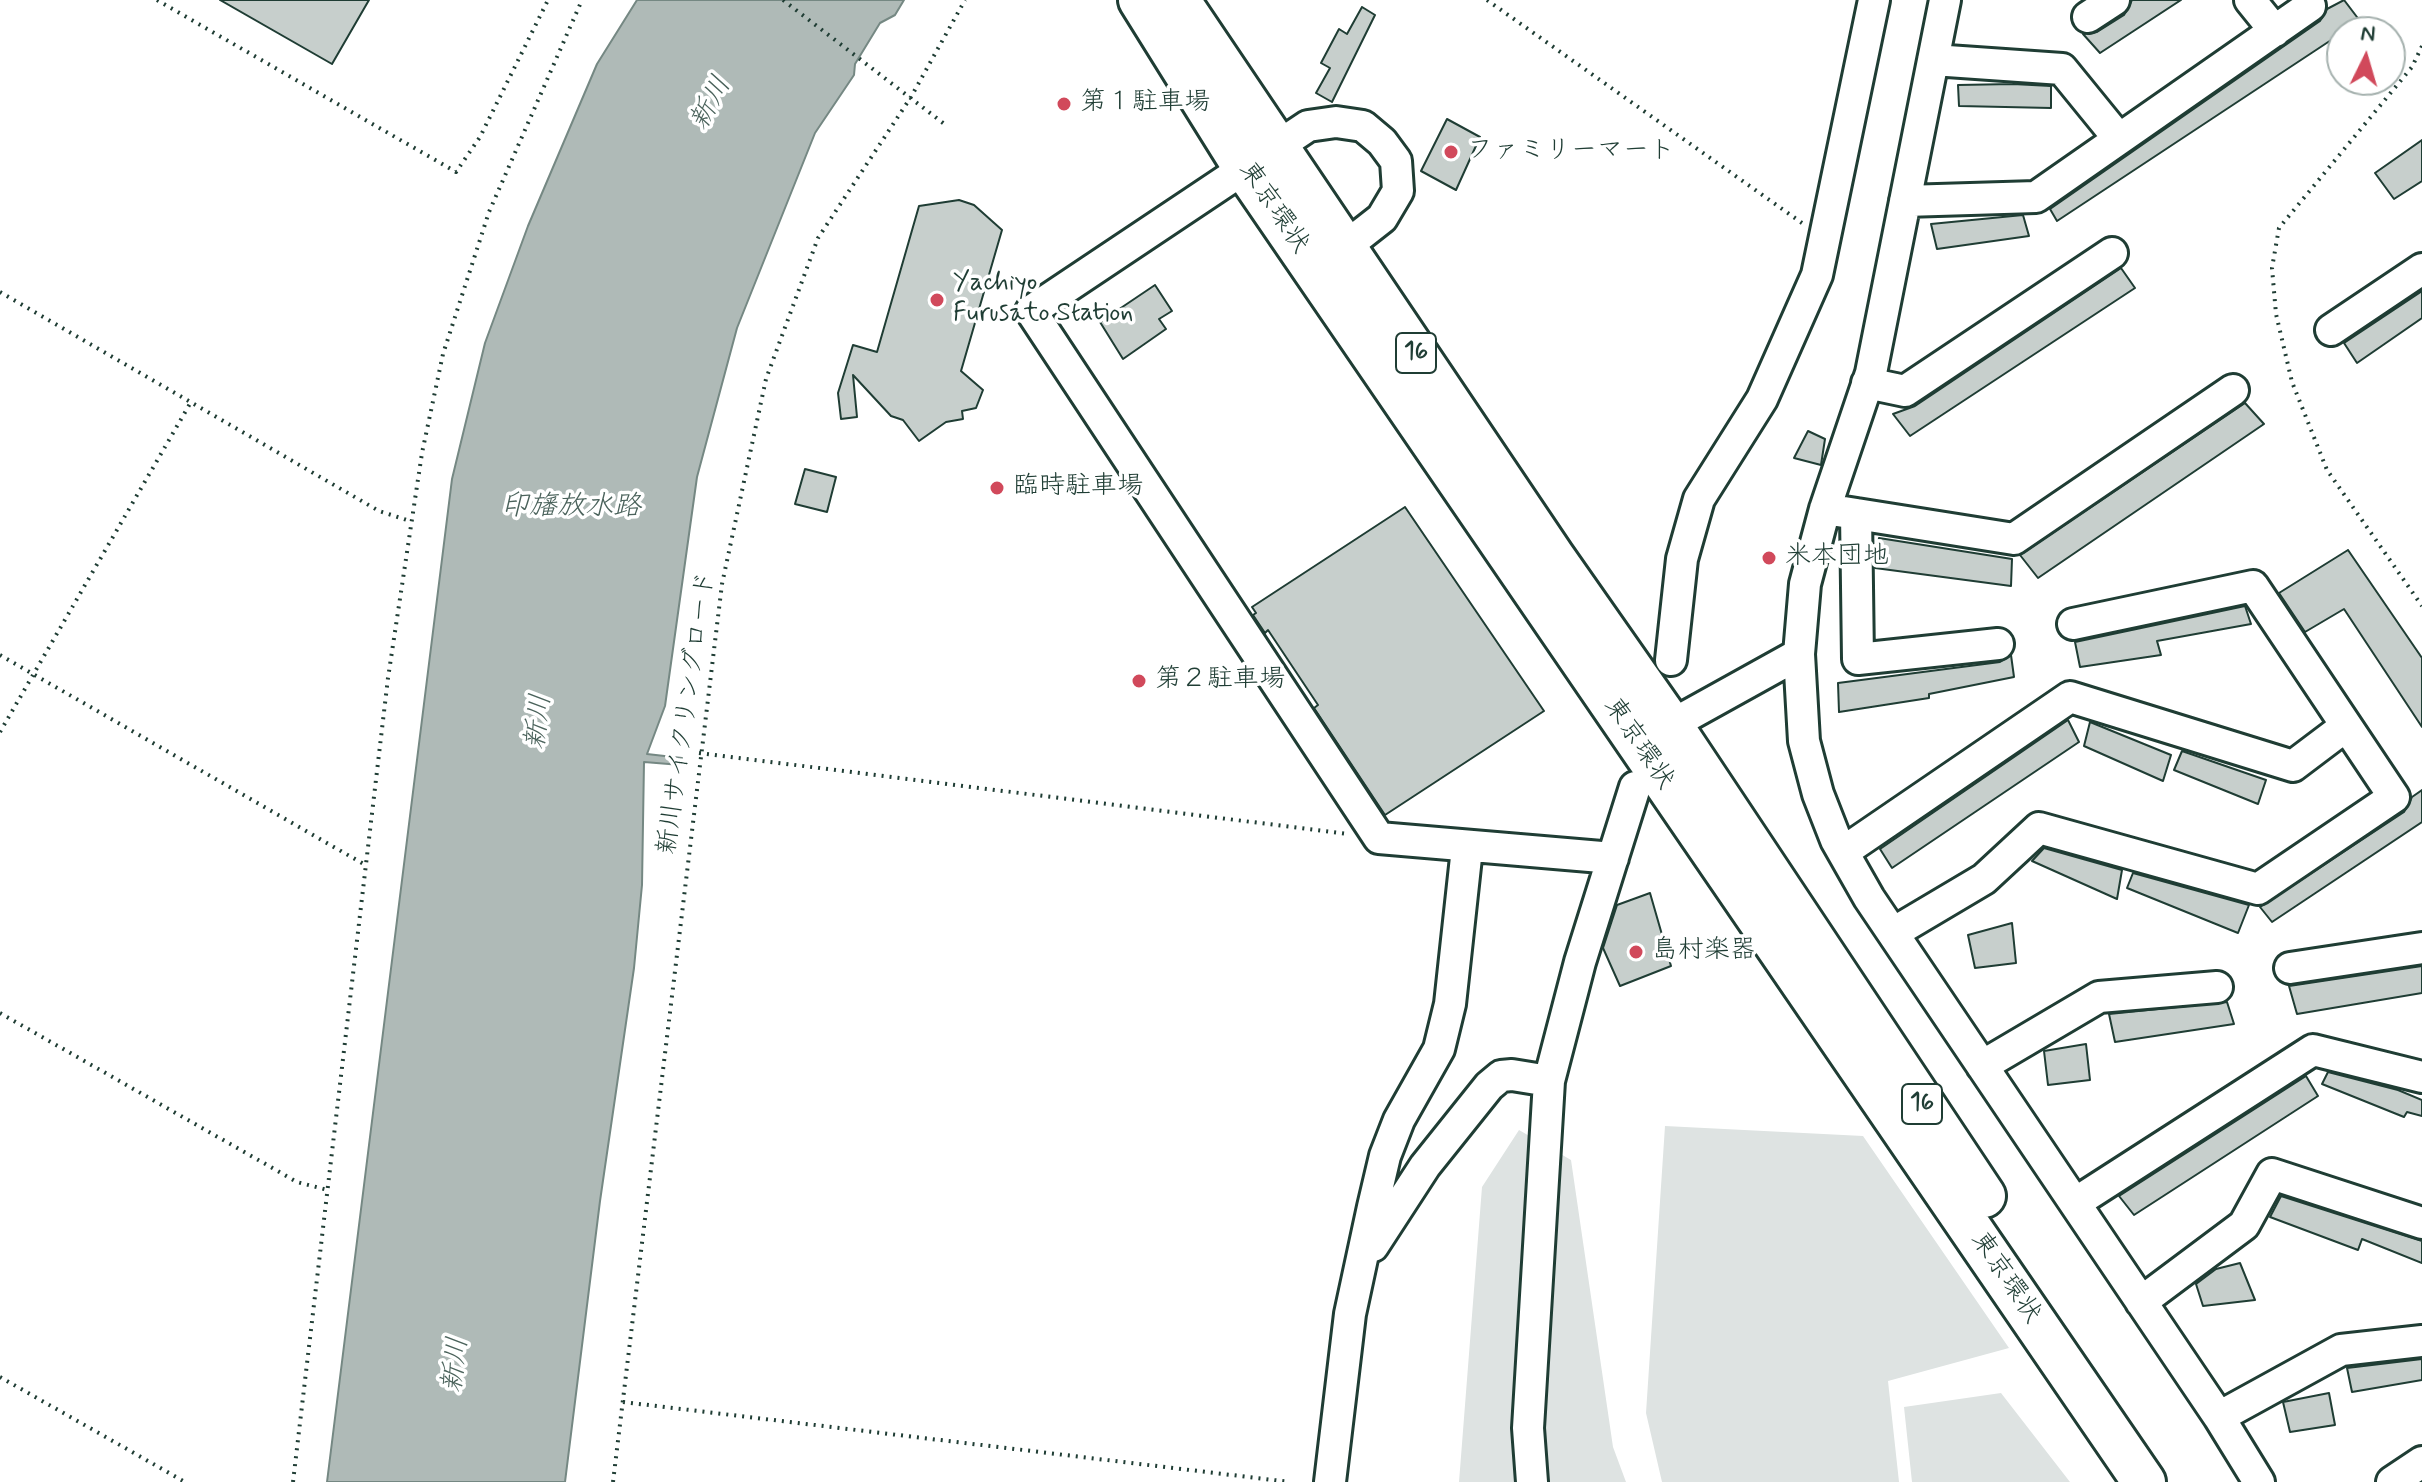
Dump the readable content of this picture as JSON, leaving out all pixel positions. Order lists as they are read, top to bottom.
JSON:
{
  "streets": {
    "highway": ["東京環状", "16"],
    "path": ["新川サイクリングロード"]
  },
  "water": ["新川", "印旛放水路"],
  "places": [
    "第１駐車場",
    "ファミリーマート",
    "Yachiyo Furusato Station",
    "臨時駐車場",
    "米本団地",
    "第２駐車場",
    "島村楽器"
  ],
  "north": "top"
}
